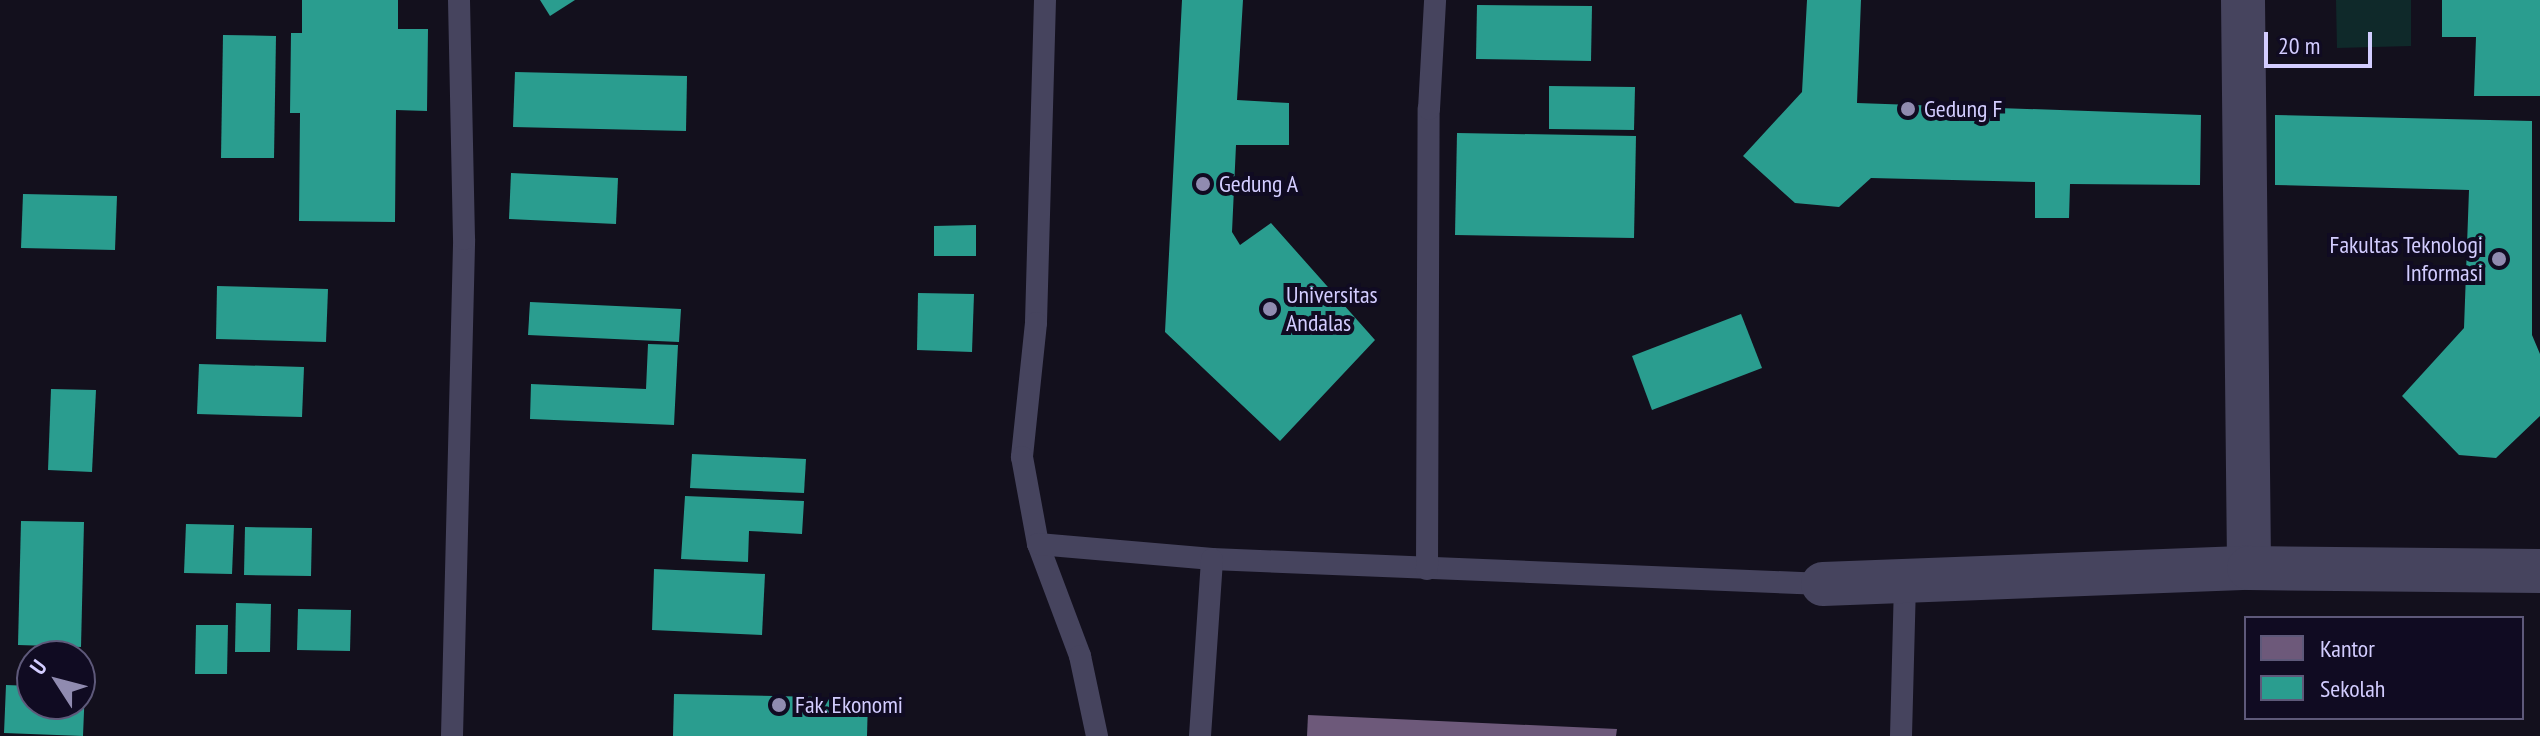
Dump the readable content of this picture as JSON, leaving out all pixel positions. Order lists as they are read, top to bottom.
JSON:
{
  "places": [
    "Gedung F",
    "Gedung A",
    "Fakultas Teknologi Informasi",
    "Universitas Andalas",
    "Fak. Ekonomi"
  ],
  "legend": ["Kantor", "Sekolah"],
  "scale_bar": "20 m",
  "north": "top left"
}
